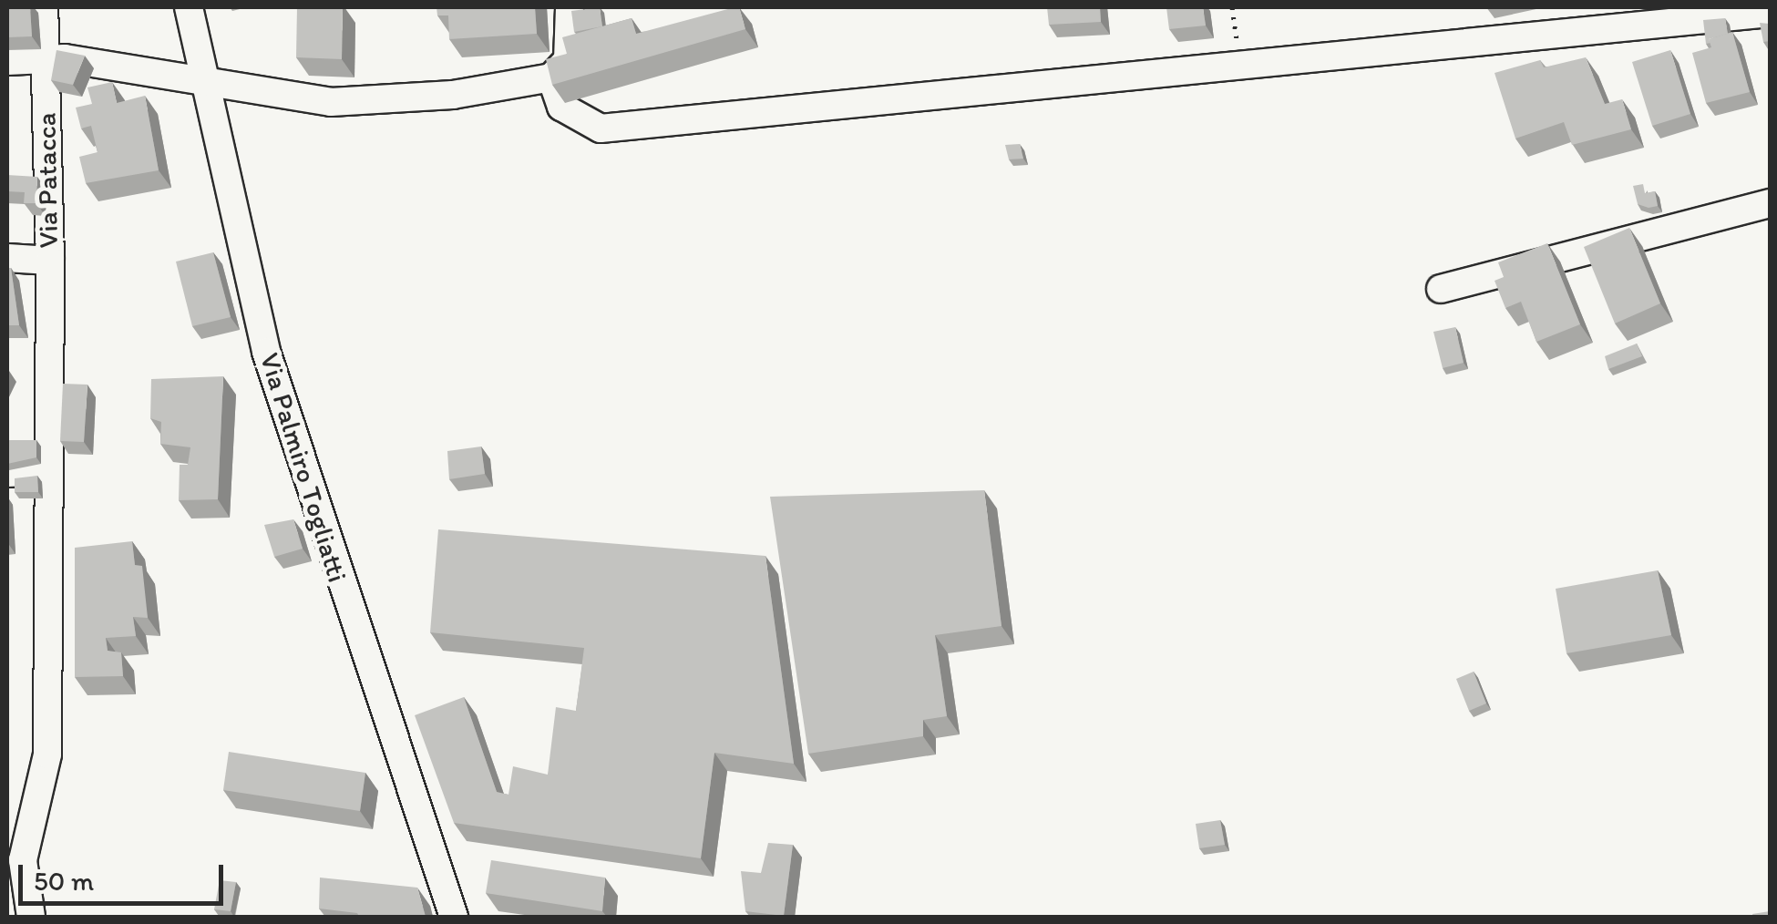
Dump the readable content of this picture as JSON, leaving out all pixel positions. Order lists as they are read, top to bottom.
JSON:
{
  "streets": {
    "street": ["Via Patacca", "Via Palmiro Togliatti"]
  },
  "scale_bar": "50 m"
}
